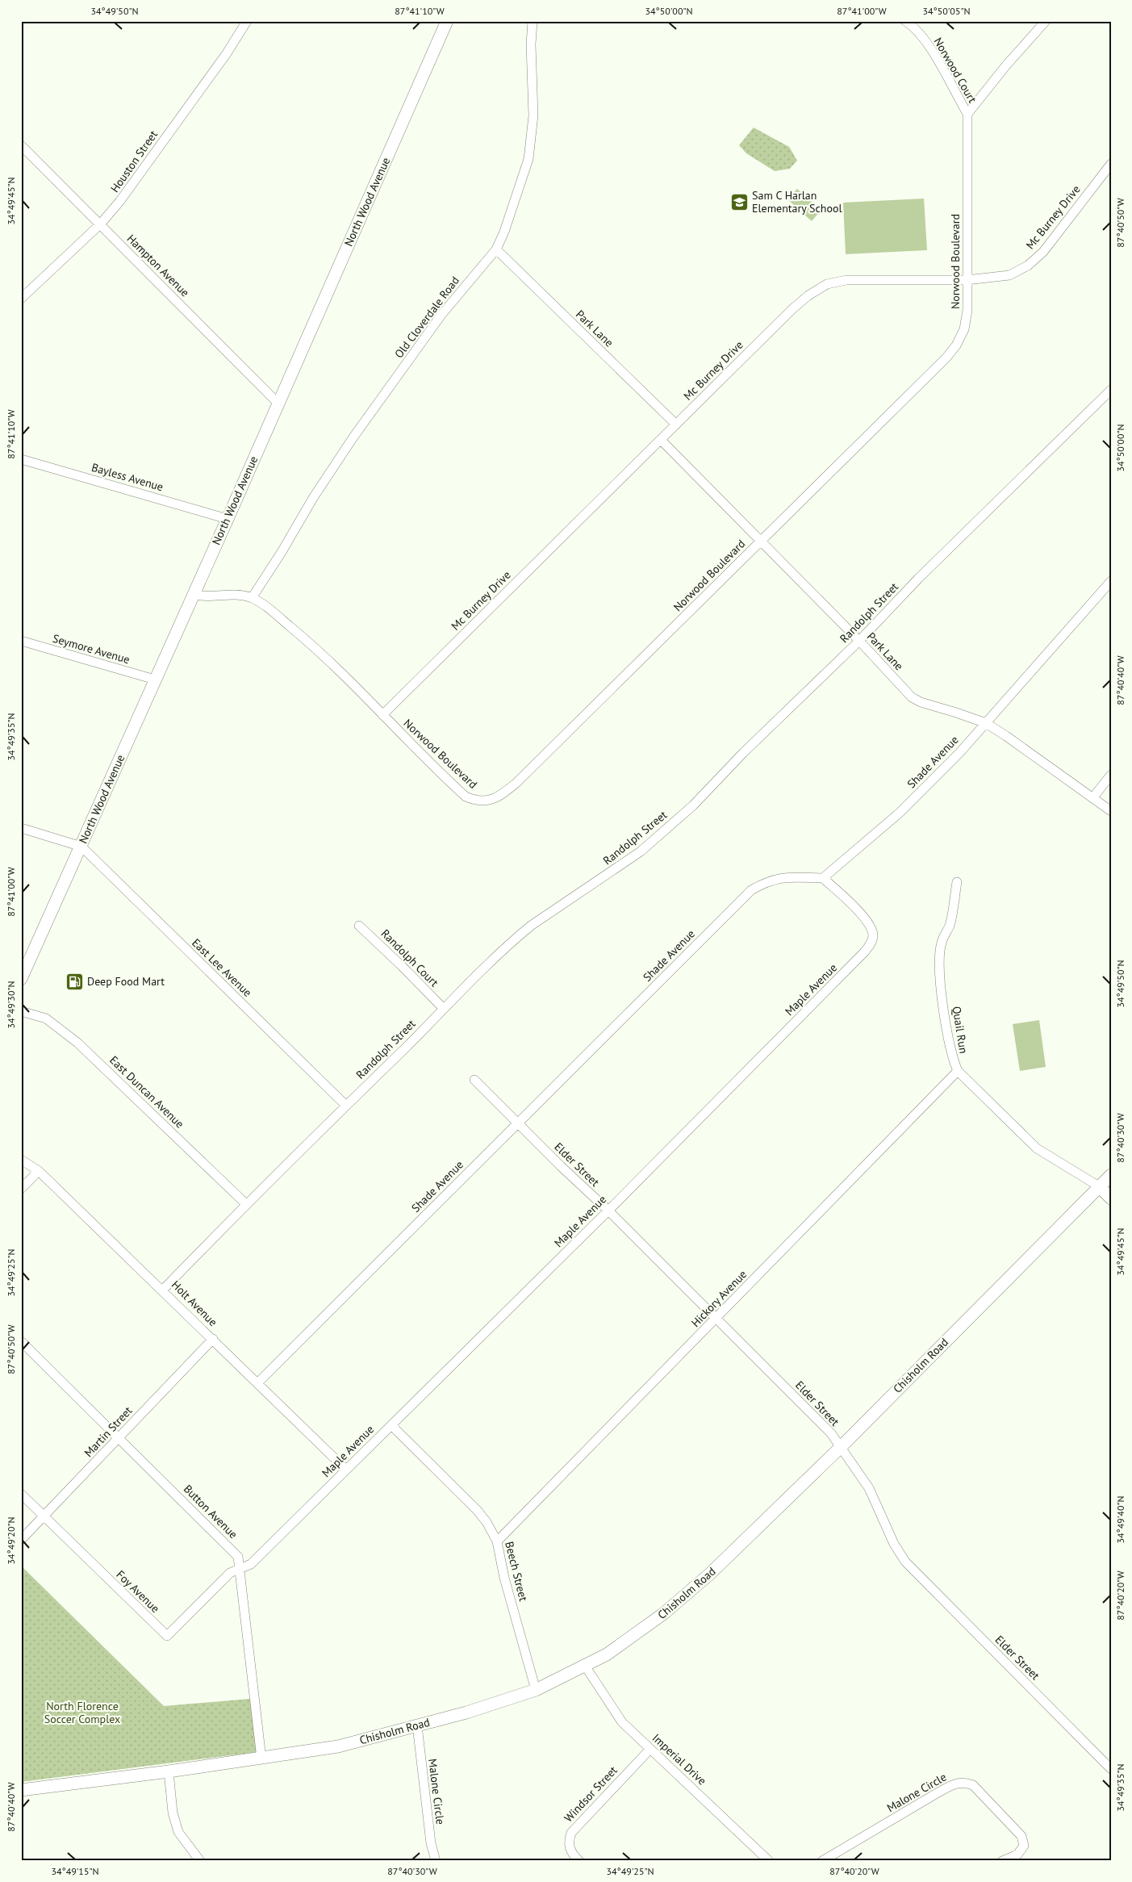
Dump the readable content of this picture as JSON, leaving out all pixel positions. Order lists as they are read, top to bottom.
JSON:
{
  "streets": {
    "main road": ["North Wood Avenue", "Chisholm Road"],
    "street": [
      "Norwood Court",
      "Houston Street",
      "Mc Burney Drive",
      "Norwood Boulevard",
      "Hampton Avenue",
      "Old Cloverdale Road",
      "Park Lane",
      "Bayless Avenue",
      "Randolph Street",
      "Seymore Avenue",
      "Shade Avenue",
      "Randolph Court",
      "East Lee Avenue",
      "Maple Avenue",
      "Quail Run",
      "East Duncan Avenue",
      "Elder Street",
      "Hickory Avenue",
      "Holt Avenue",
      "Martin Street",
      "Button Avenue",
      "Beech Street",
      "Foy Avenue",
      "Imperial Drive",
      "Malone Circle",
      "Windsor Street"
    ]
  },
  "crossings": [
    ["Norwood Court", "Norwood Boulevard"],
    ["Houston Street", "Hampton Avenue"],
    ["North Wood Avenue", "Norwood Boulevard"],
    ["North Wood Avenue", "Hampton Avenue"],
    ["North Wood Avenue", "Bayless Avenue"],
    ["North Wood Avenue", "Seymore Avenue"],
    ["North Wood Avenue", "East Lee Avenue"],
    ["Mc Burney Drive", "Norwood Boulevard"],
    ["Mc Burney Drive", "Park Lane"],
    ["Norwood Boulevard", "Old Cloverdale Road"],
    ["Norwood Boulevard", "Park Lane"],
    ["Old Cloverdale Road", "Park Lane"],
    ["Park Lane", "Randolph Street"],
    ["Park Lane", "Shade Avenue"],
    ["Randolph Street", "Randolph Court"],
    ["Randolph Street", "East Lee Avenue"],
    ["Randolph Street", "East Duncan Avenue"],
    ["Randolph Street", "Holt Avenue"],
    ["Shade Avenue", "Maple Avenue"],
    ["Shade Avenue", "Elder Street"],
    ["Shade Avenue", "Holt Avenue"],
    ["Maple Avenue", "Elder Street"],
    ["Maple Avenue", "Holt Avenue"],
    ["Maple Avenue", "Button Avenue"],
    ["Maple Avenue", "Beech Street"],
    ["Maple Avenue", "Foy Avenue"],
    ["Quail Run", "Hickory Avenue"],
    ["Quail Run", "Chisholm Road"],
    ["Elder Street", "Hickory Avenue"],
    ["Elder Street", "Chisholm Road"],
    ["Hickory Avenue", "Beech Street"],
    ["Holt Avenue", "Martin Street"],
    ["Chisholm Road", "Button Avenue"],
    ["Chisholm Road", "Beech Street"],
    ["Chisholm Road", "Imperial Drive"],
    ["Chisholm Road", "Malone Circle"],
    ["Martin Street", "Button Avenue"],
    ["Martin Street", "Foy Avenue"],
    ["Button Avenue", "Foy Avenue"],
    ["Imperial Drive", "Windsor Street"]
  ],
  "parks": ["North Florence Soccer Complex"],
  "places": {
    "school or university": ["Sam C Harlan Elementary School"],
    "fuel station": ["Deep Food Mart"]
  },
  "coordinates": [
    "34°49'50\"N",
    "87°41'10\"W",
    "34°50'00\"N",
    "87°41'00\"W",
    "34°50'05\"N",
    "34°49'45\"N",
    "87°40'50\"W",
    "87°40'40\"W",
    "34°49'35\"N",
    "34°49'30\"N",
    "87°40'30\"W",
    "34°49'25\"N",
    "34°49'40\"N",
    "34°49'20\"N",
    "87°40'20\"W",
    "34°49'15\"N"
  ]
}
